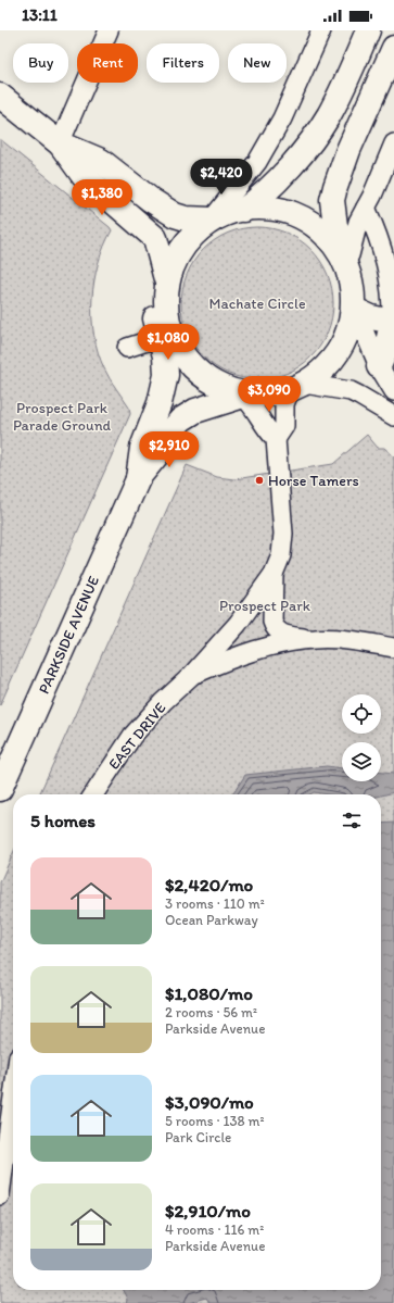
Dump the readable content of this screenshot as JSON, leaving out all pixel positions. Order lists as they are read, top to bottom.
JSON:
{
  "streets": {
    "main road": ["PARKSIDE AVENUE"],
    "street": ["EAST DRIVE"]
  },
  "parks": ["Machate Circle", "Prospect Park Parade Ground", "Prospect Park"],
  "places": ["Horse Tamers"],
  "page": {
    "status": "13:11",
    "chip": [
      "Buy",
      "Rent",
      "Filters",
      "New"
    ],
    "price": [
      "$2,420",
      "$1,380",
      "$1,080",
      "$3,090",
      "$2,910"
    ],
    "heading": "5 homes",
    "list": [
      {
        "name": "$2,420/mo",
        "note": "3 rooms · 110 m² · Ocean Parkway"
      },
      {
        "name": "$1,080/mo",
        "note": "2 rooms · 56 m² · Parkside Avenue"
      },
      {
        "name": "$3,090/mo",
        "note": "5 rooms · 138 m² · Park Circle"
      },
      {
        "name": "$2,910/mo",
        "note": "4 rooms · 116 m² · Parkside Avenue"
      }
    ]
  }
}
